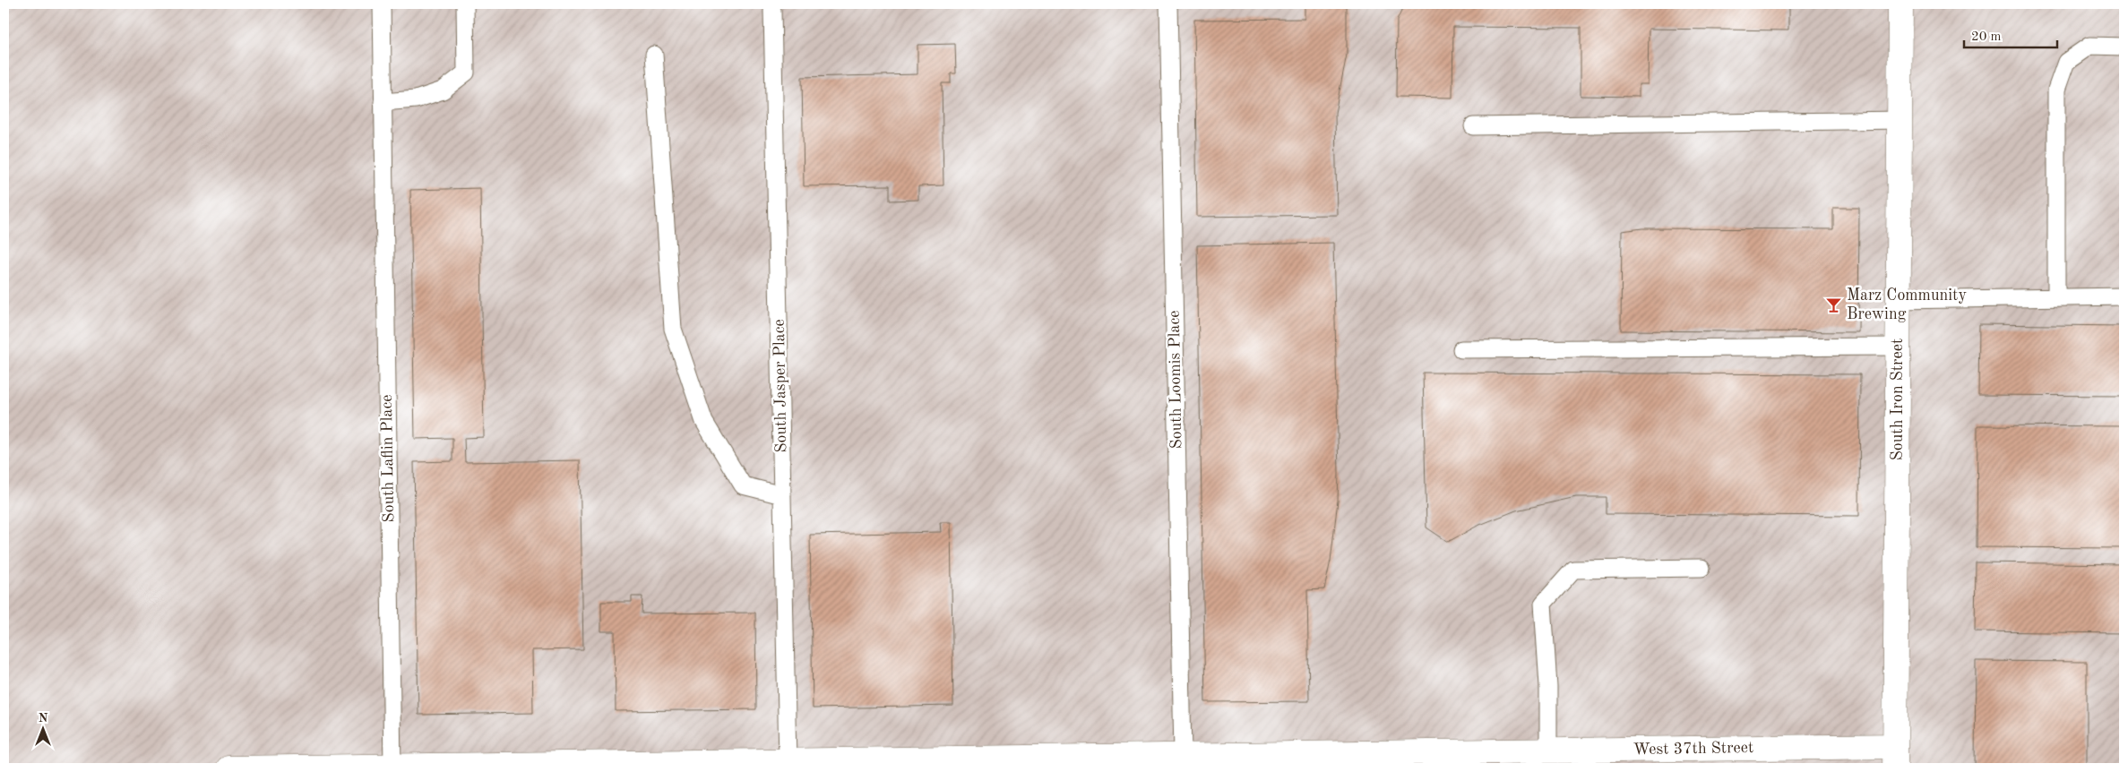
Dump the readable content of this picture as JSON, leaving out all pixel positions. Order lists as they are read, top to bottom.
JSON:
{
  "streets": {
    "street": ["South Iron Street", "West 37th Street"],
    "lane": ["South Loomis Place", "South Jasper Place", "South Laflin Place"]
  },
  "crossings": [
    ["South Loomis Place", "West 37th Street"],
    ["South Jasper Place", "West 37th Street"],
    ["South Iron Street", "West 37th Street"],
    ["South Laflin Place", "West 37th Street"]
  ],
  "places": {
    "bar": ["Marz Community Brewing"]
  },
  "scale_bar": "20 m",
  "north": "top"
}
